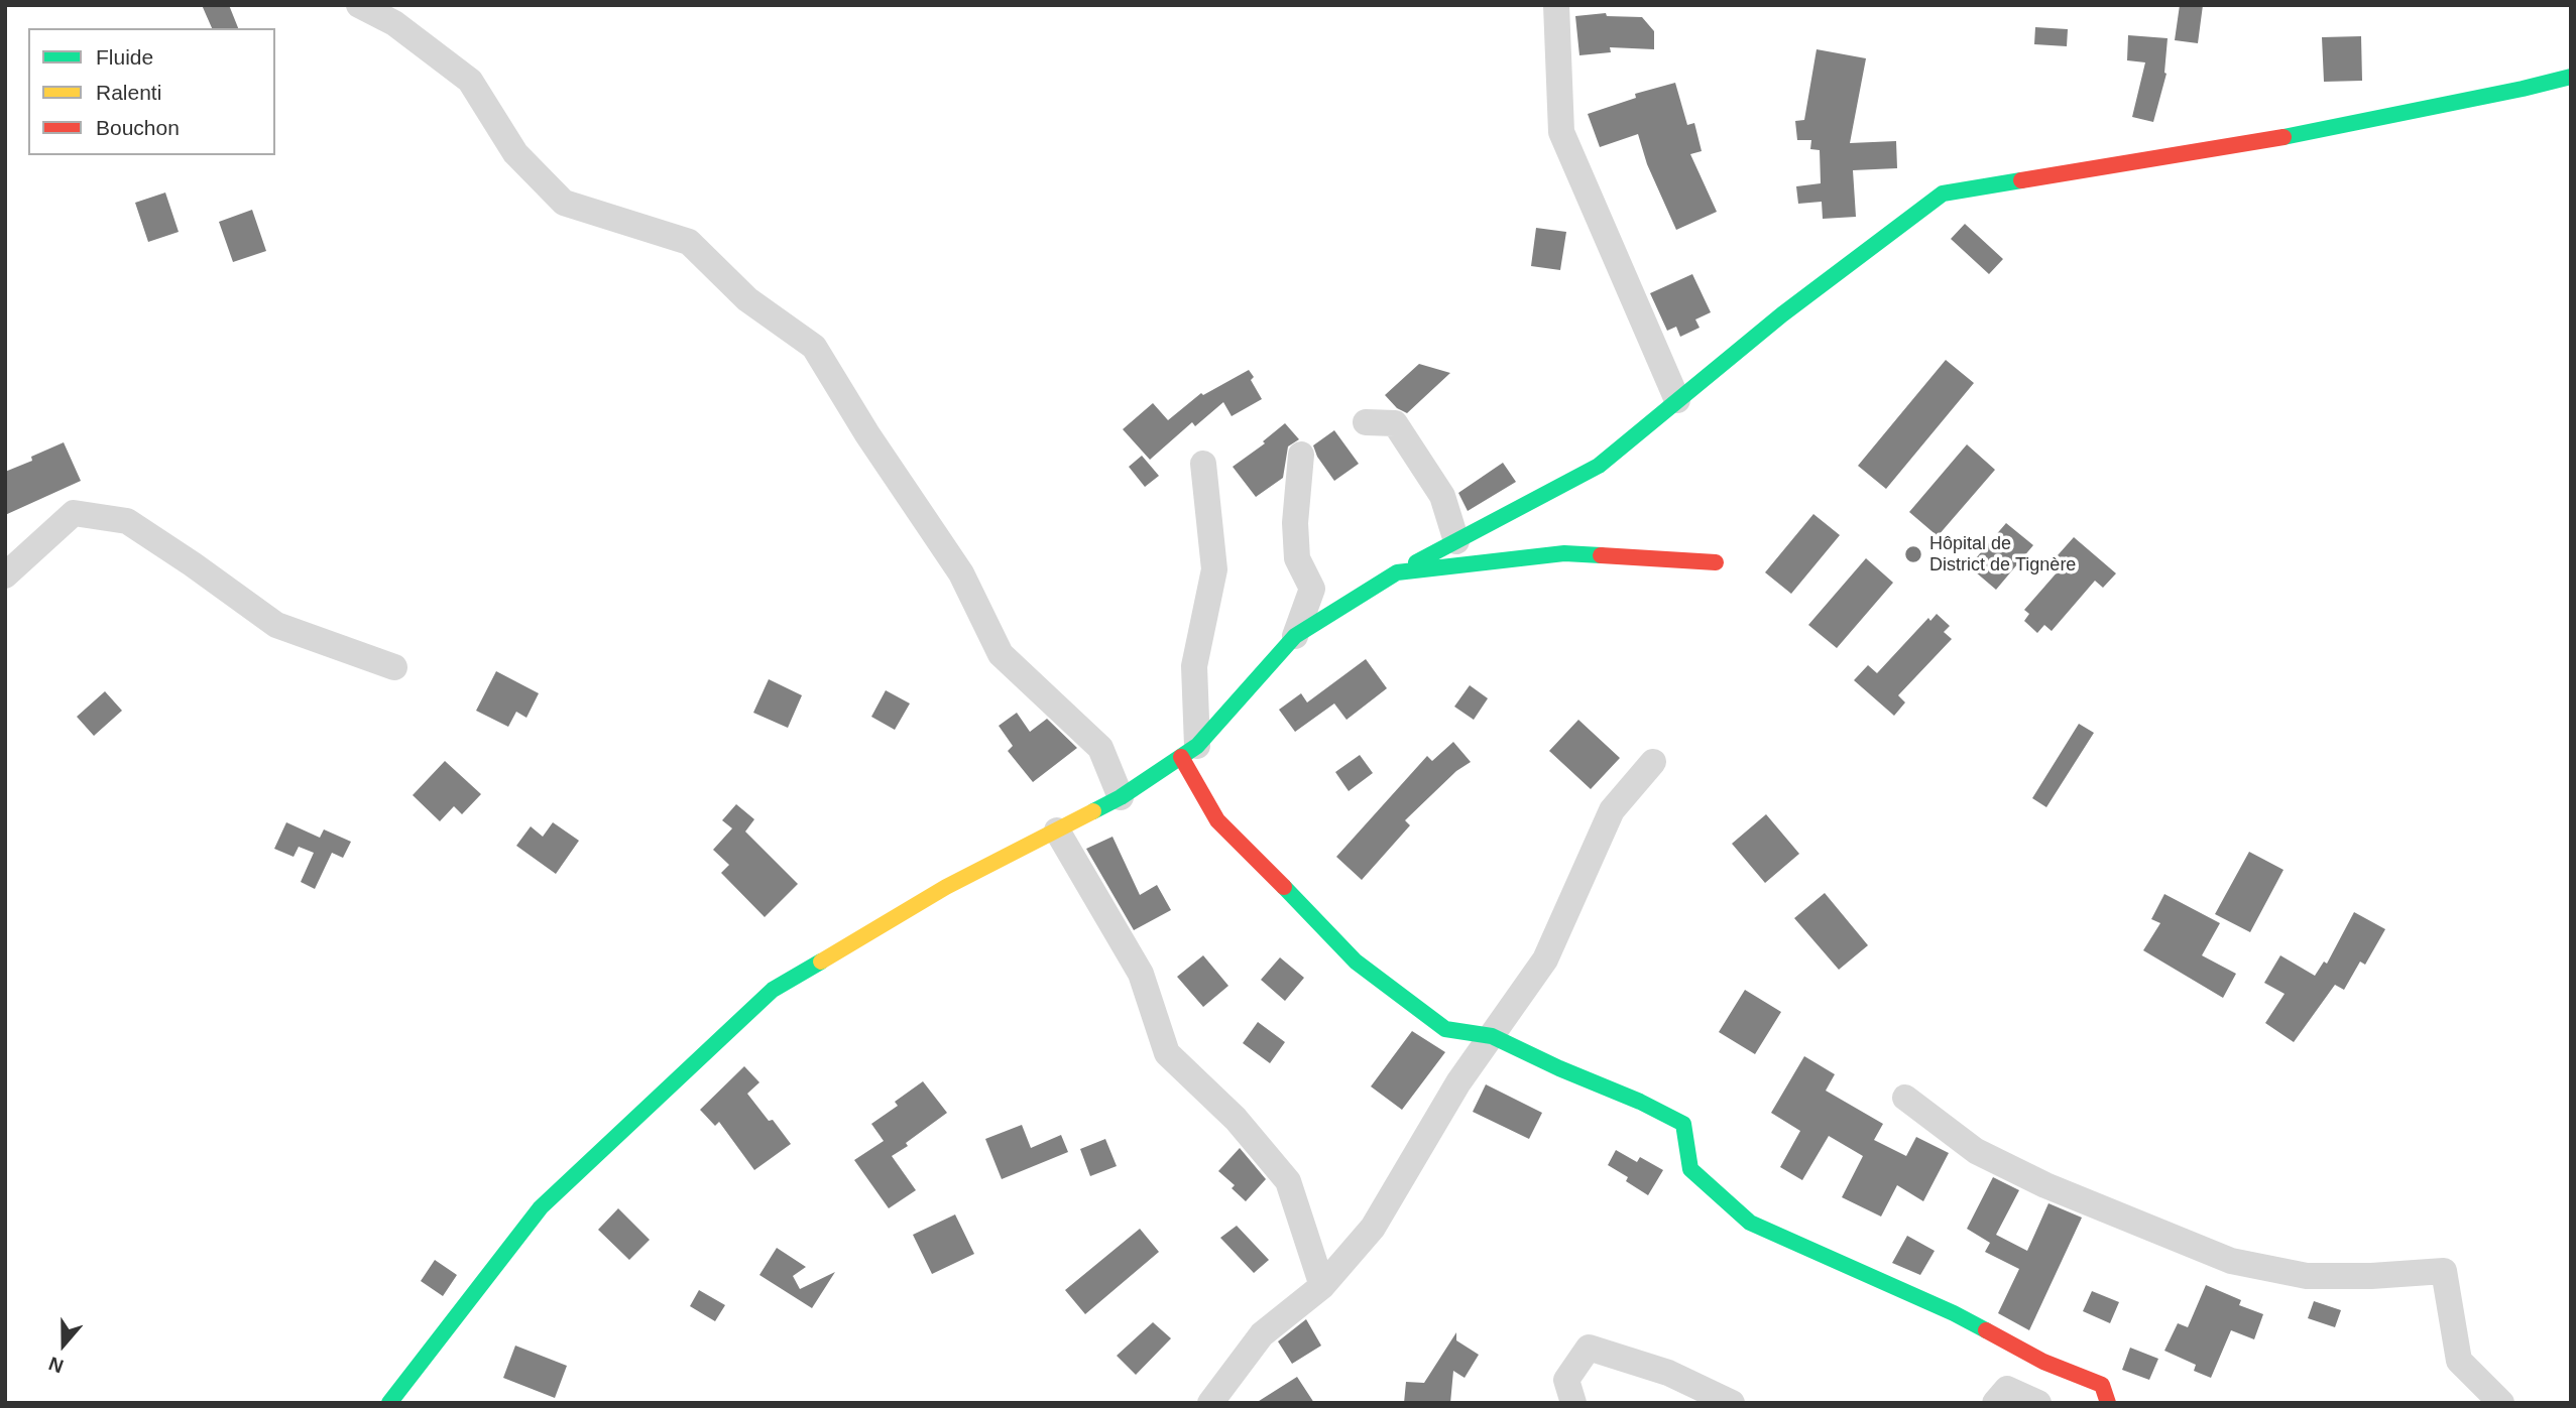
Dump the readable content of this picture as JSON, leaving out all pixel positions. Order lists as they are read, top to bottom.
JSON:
{
  "places": ["Hôpital de District de Tignère"],
  "legend": ["Fluide", "Ralenti", "Bouchon"],
  "north": "bottom"
}
